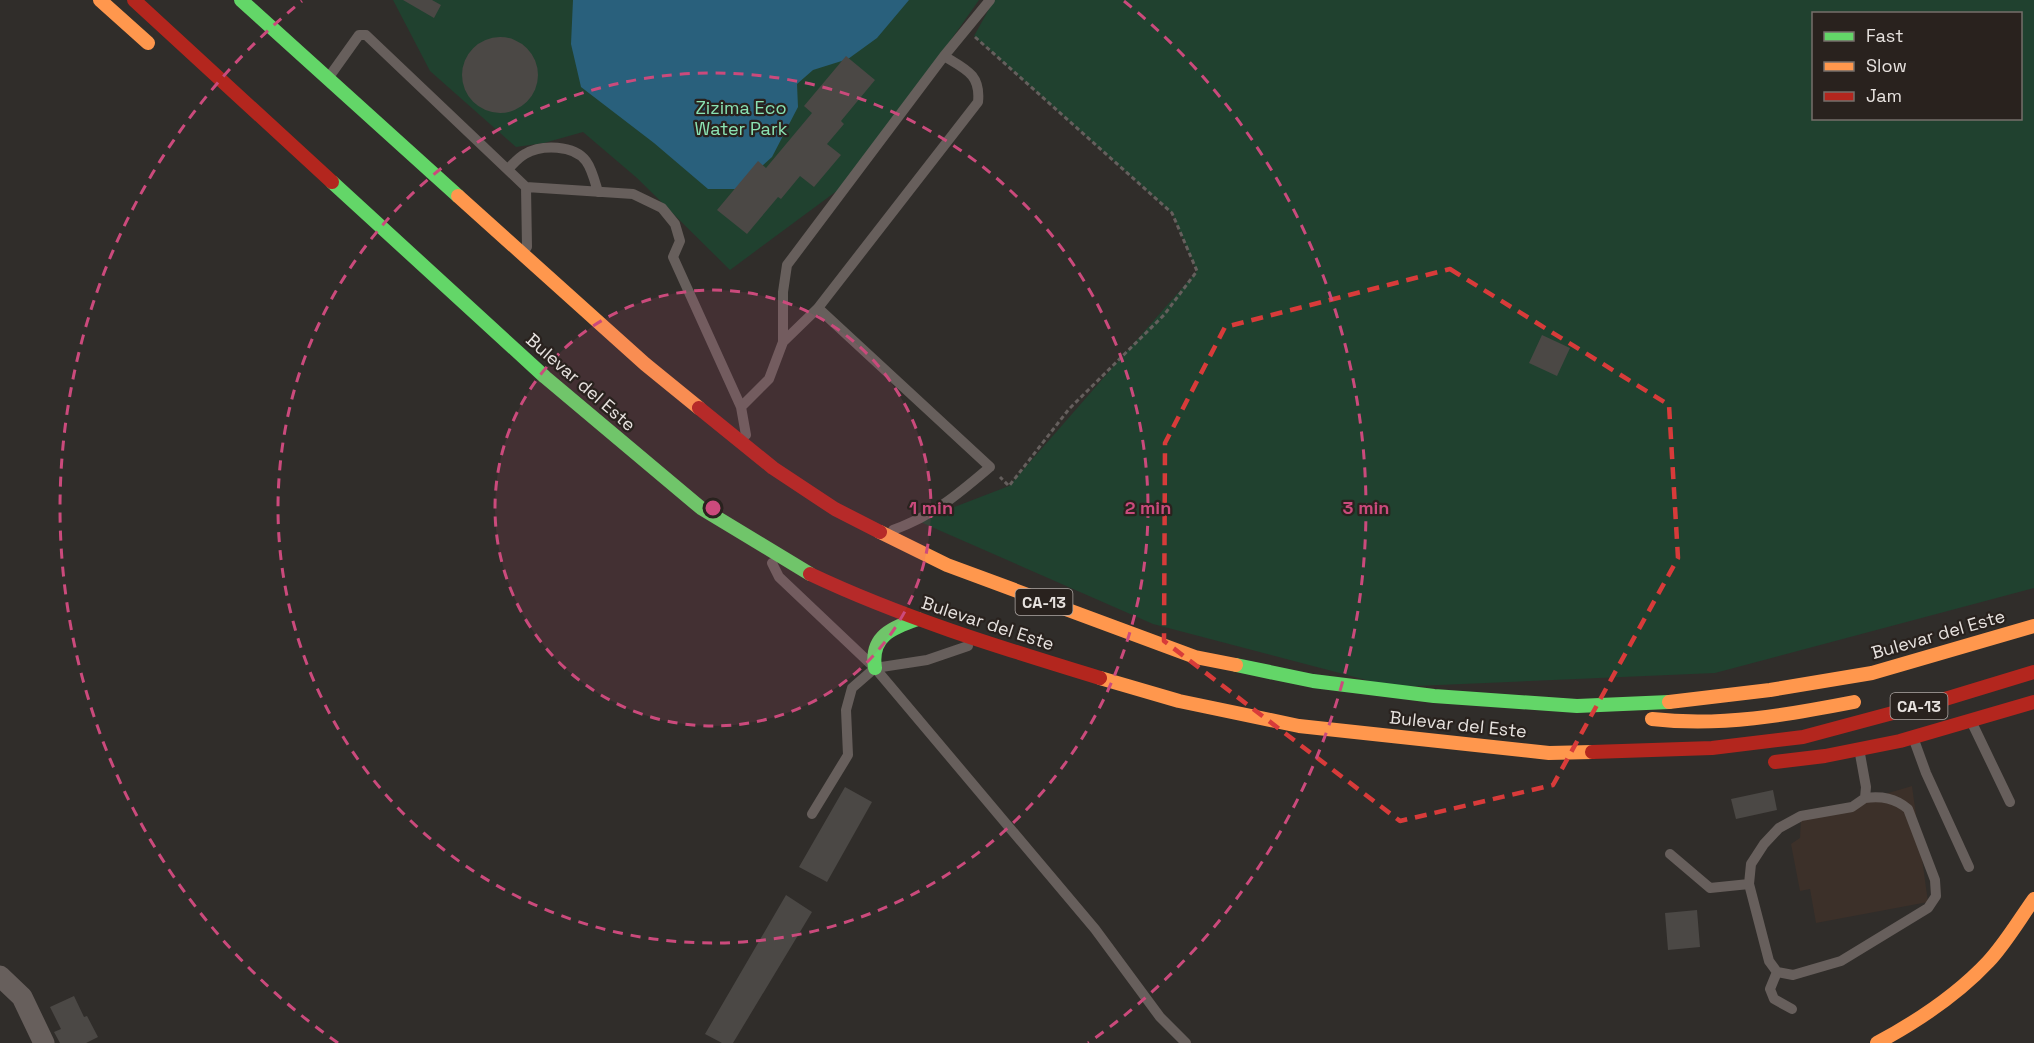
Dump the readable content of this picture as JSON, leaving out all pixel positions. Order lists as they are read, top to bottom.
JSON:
{
  "streets": {
    "main road": ["Bulevar del Este", "CA-13"]
  },
  "parks": ["Zizima Eco Water Park"],
  "legend": ["Fast", "Slow", "Jam"],
  "rings": ["1 min", "2 min", "3 min"]
}
